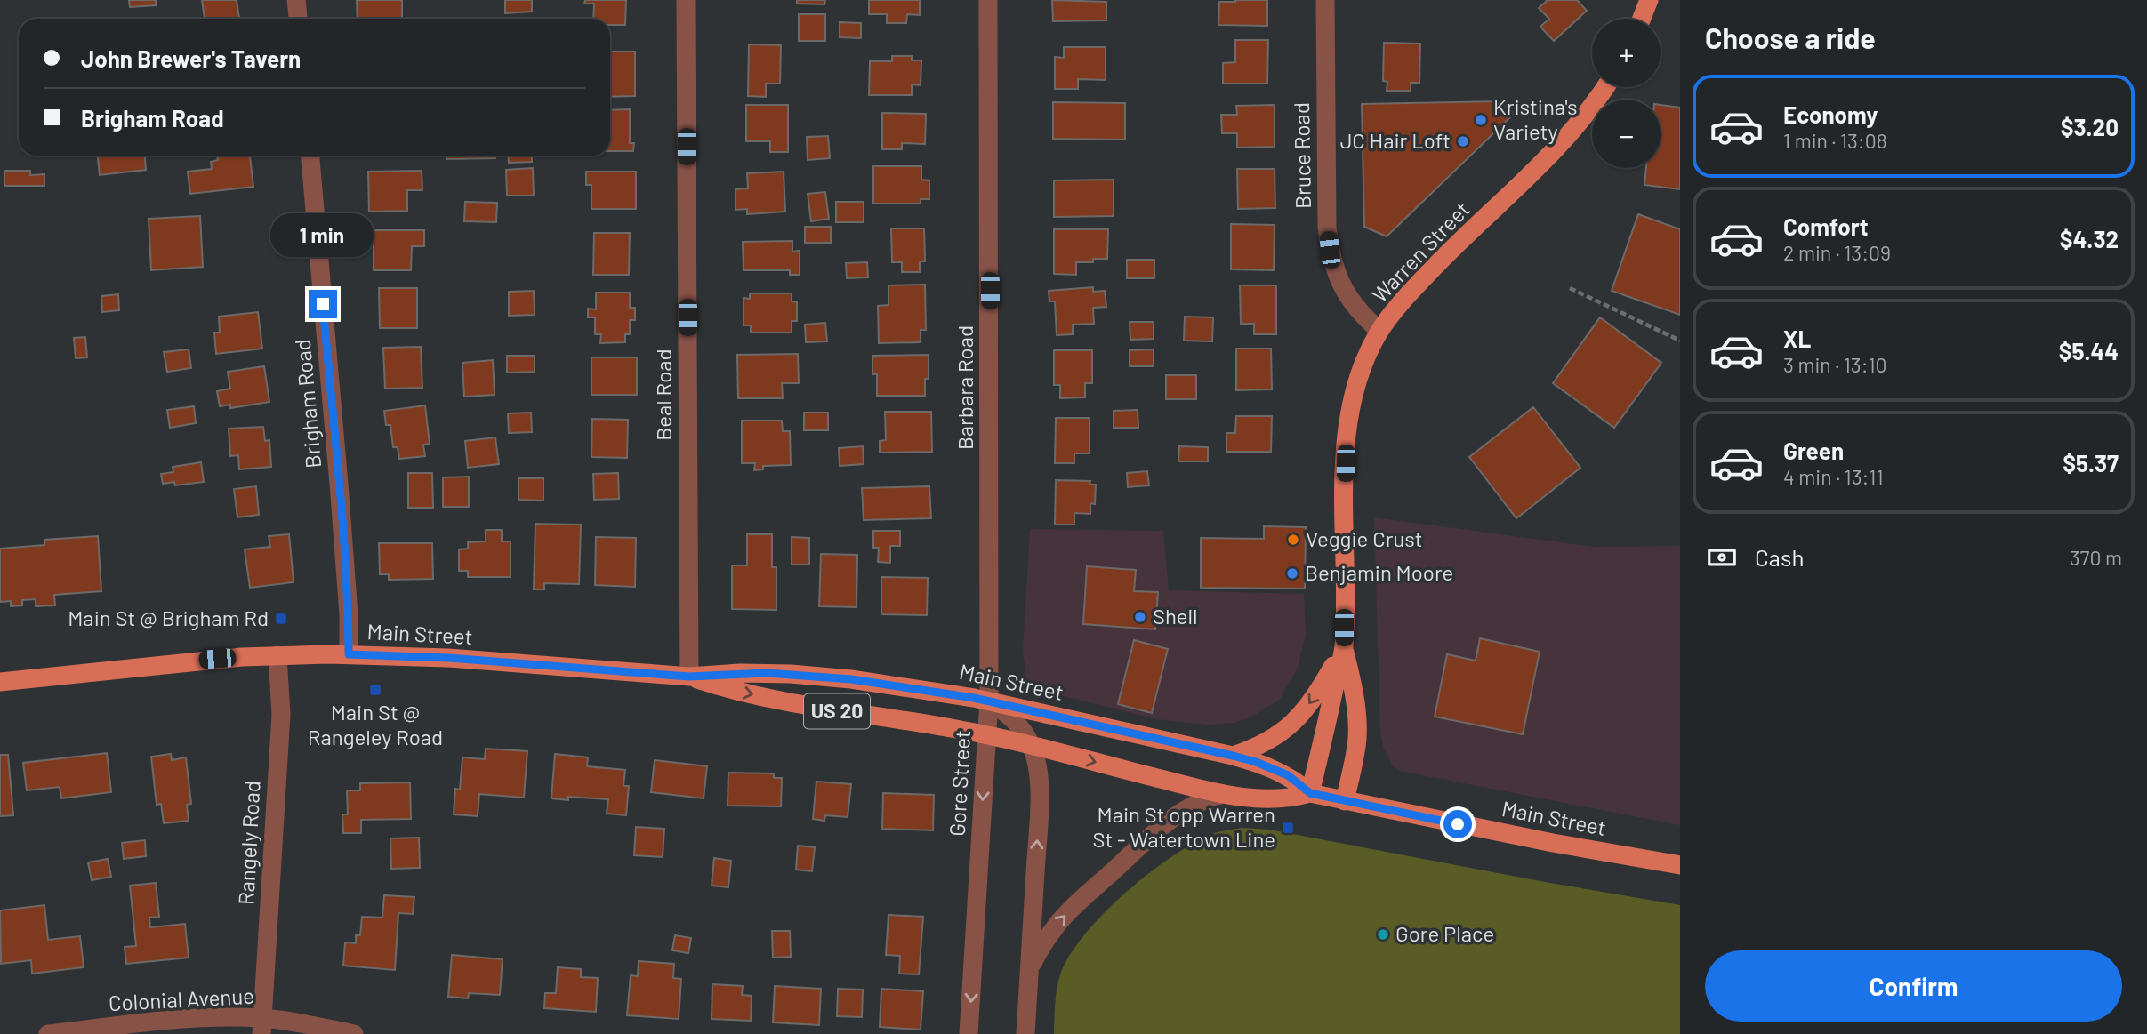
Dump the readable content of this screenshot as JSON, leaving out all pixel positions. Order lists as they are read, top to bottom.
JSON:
{
  "streets": {
    "main road": ["Warren Street", "Main Street", "US 20"],
    "street": [
      "Bruce Road",
      "Barbara Road",
      "Beal Road",
      "Brigham Road",
      "Gore Street",
      "Rangely Road",
      "Colonial Avenue"
    ]
  },
  "crossings": [
    ["Bruce Road", "Warren Street"],
    ["Warren Street", "Main Street"],
    ["Barbara Road", "Main Street"],
    ["Barbara Road", "Gore Street"],
    ["Beal Road", "Main Street"],
    ["Brigham Road", "Main Street"],
    ["Main Street", "Gore Street"],
    ["Main Street", "Rangely Road"],
    ["Rangely Road", "Colonial Avenue"]
  ],
  "places": {
    "other": [
      "Kristina's Variety",
      "JC Hair Loft",
      "Veggie Crust",
      "Benjamin Moore",
      "Shell",
      "Gore Place"
    ],
    "transit": ["Main St @ Brigham Rd", "Main St @ Rangeley Road", "Main St opp Warren St - Watertown Line"]
  },
  "page": {
    "heading": "Choose a ride",
    "map_buttons": ["+", "−"],
    "banner": ["John Brewer's Tavern", "Brigham Road"],
    "list": [
      {
        "name": "Economy",
        "note": "1 min · 13:08",
        "value": "$3.20"
      },
      {
        "name": "Comfort",
        "note": "2 min · 13:09",
        "value": "$4.32"
      },
      {
        "name": "XL",
        "note": "3 min · 13:10",
        "value": "$5.44"
      },
      {
        "name": "Green",
        "note": "4 min · 13:11",
        "value": "$5.37"
      }
    ],
    "bubble": "1 min",
    "pay": ["Cash", "370 m"],
    "buttons": "Confirm"
  }
}
